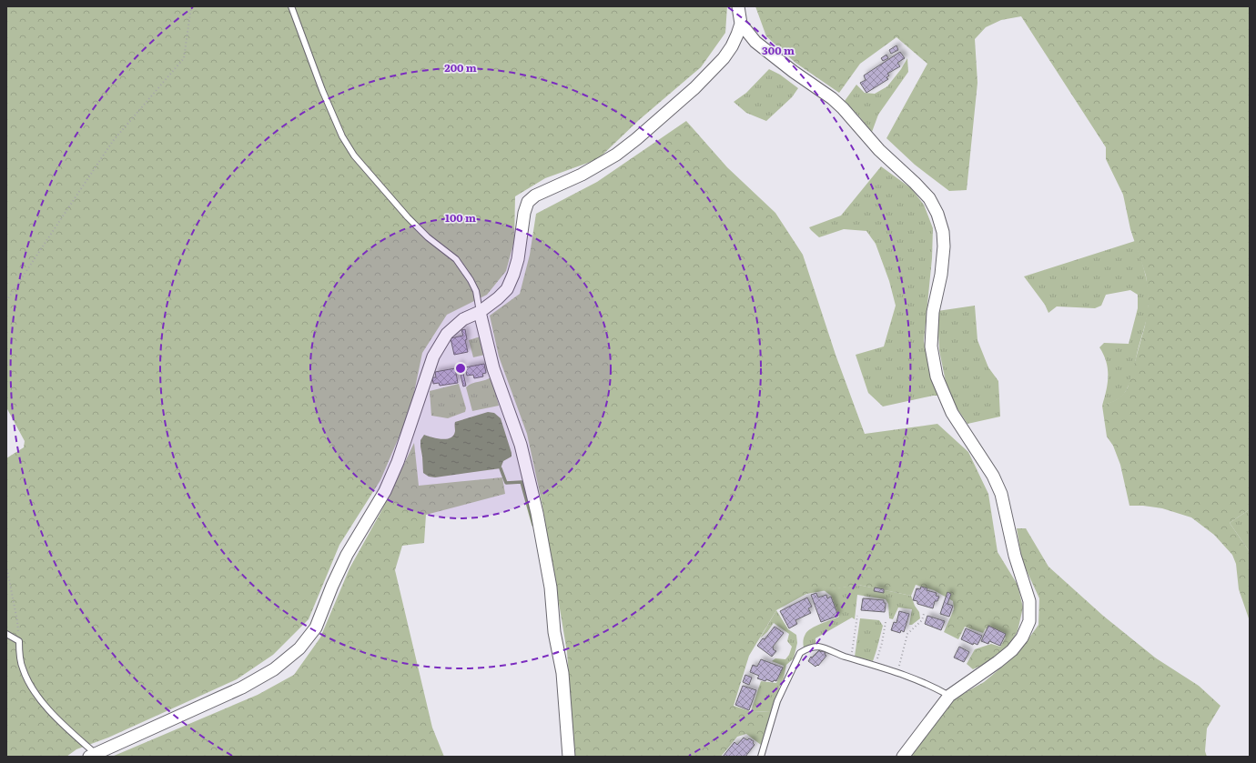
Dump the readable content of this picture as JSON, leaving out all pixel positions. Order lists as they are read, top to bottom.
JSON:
{
  "rings": ["300 m", "200 m", "100 m"]
}
